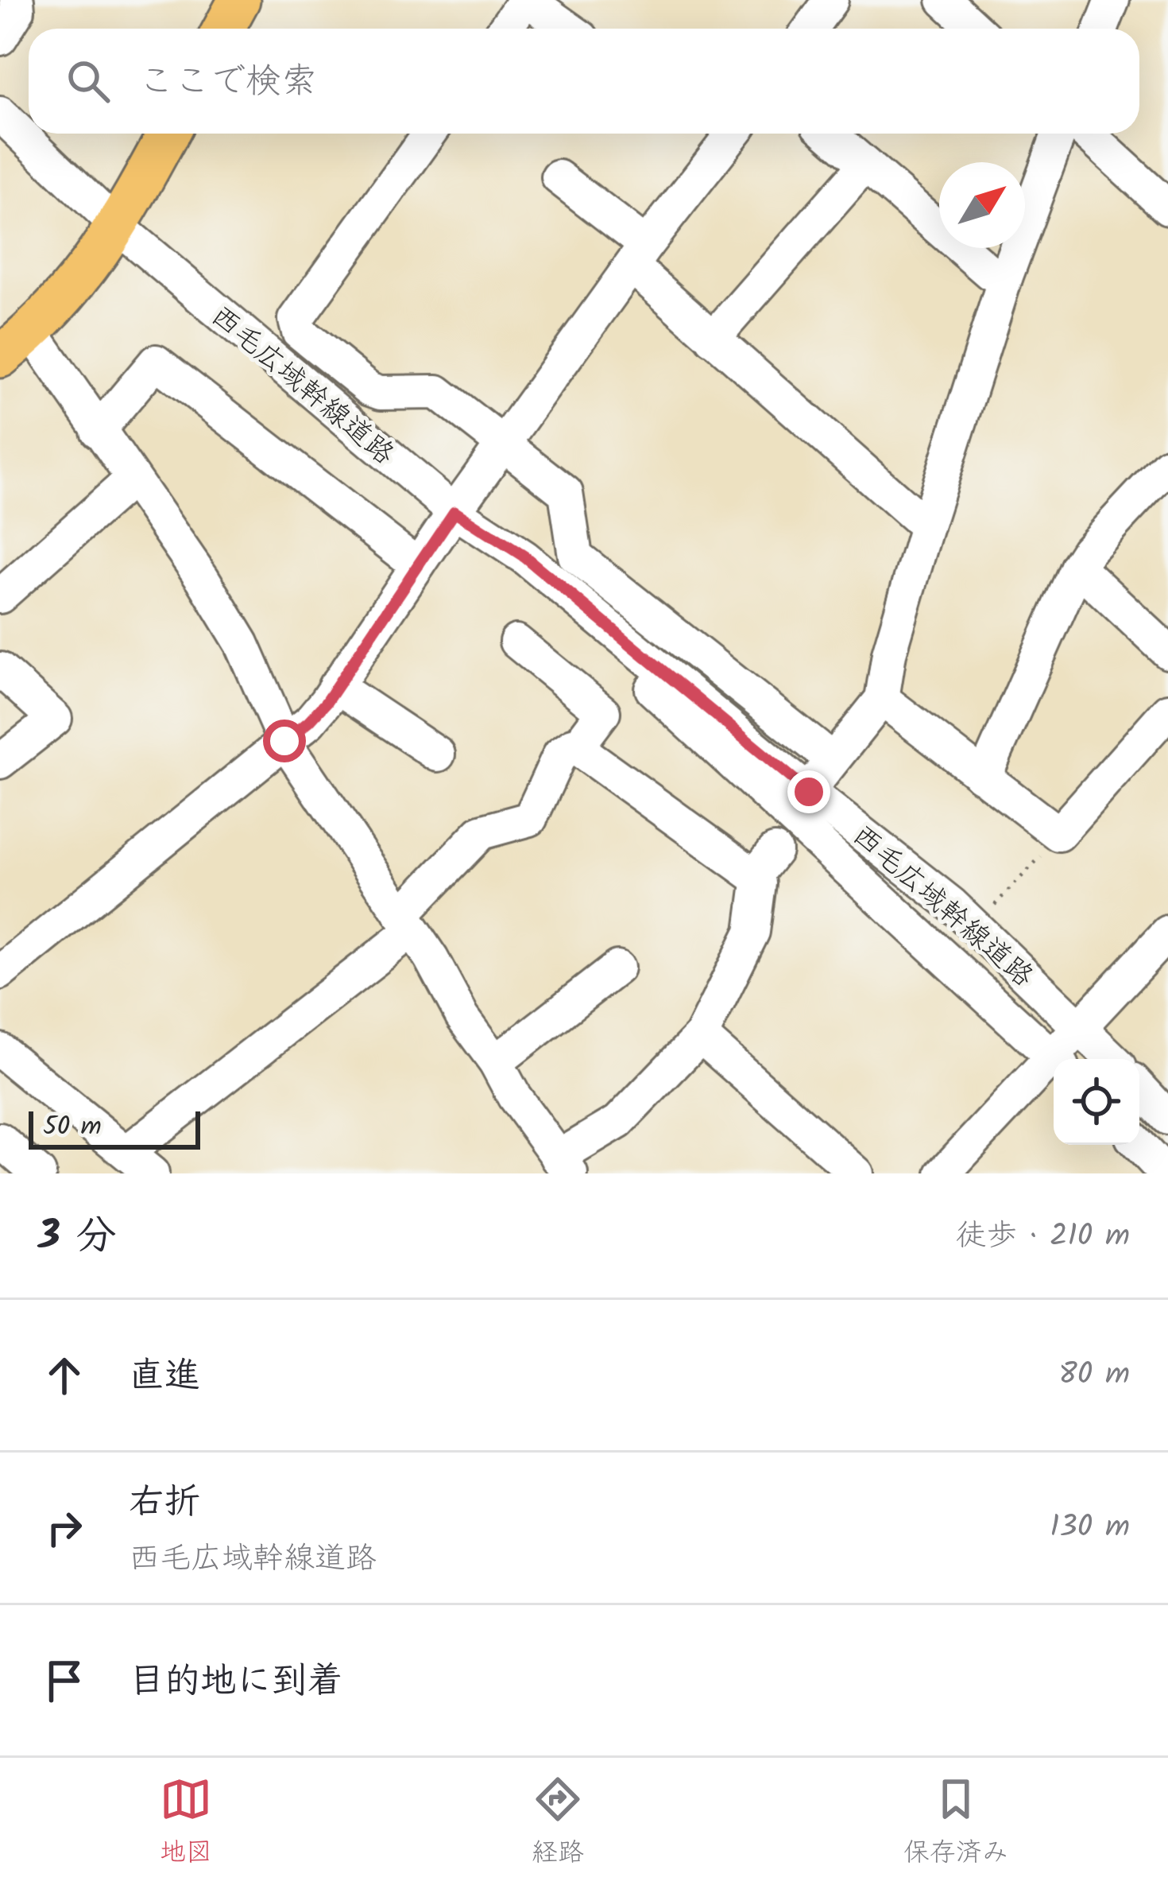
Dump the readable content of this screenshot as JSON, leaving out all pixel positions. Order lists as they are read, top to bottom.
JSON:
{
  "streets": {
    "street": ["西毛広域幹線道路"]
  },
  "scale_bar": "50 m",
  "north": "top right",
  "page": {
    "search": "ここで検索",
    "scale": "50 m",
    "heading": ["3 分", "徒歩 · 210 m"],
    "list": [
      ["直進", "80 m"],
      ["右折", "西毛広域幹線道路", "130 m"],
      "目的地に到着"
    ],
    "nav": ["地図", "経路", "保存済み"]
  }
}
